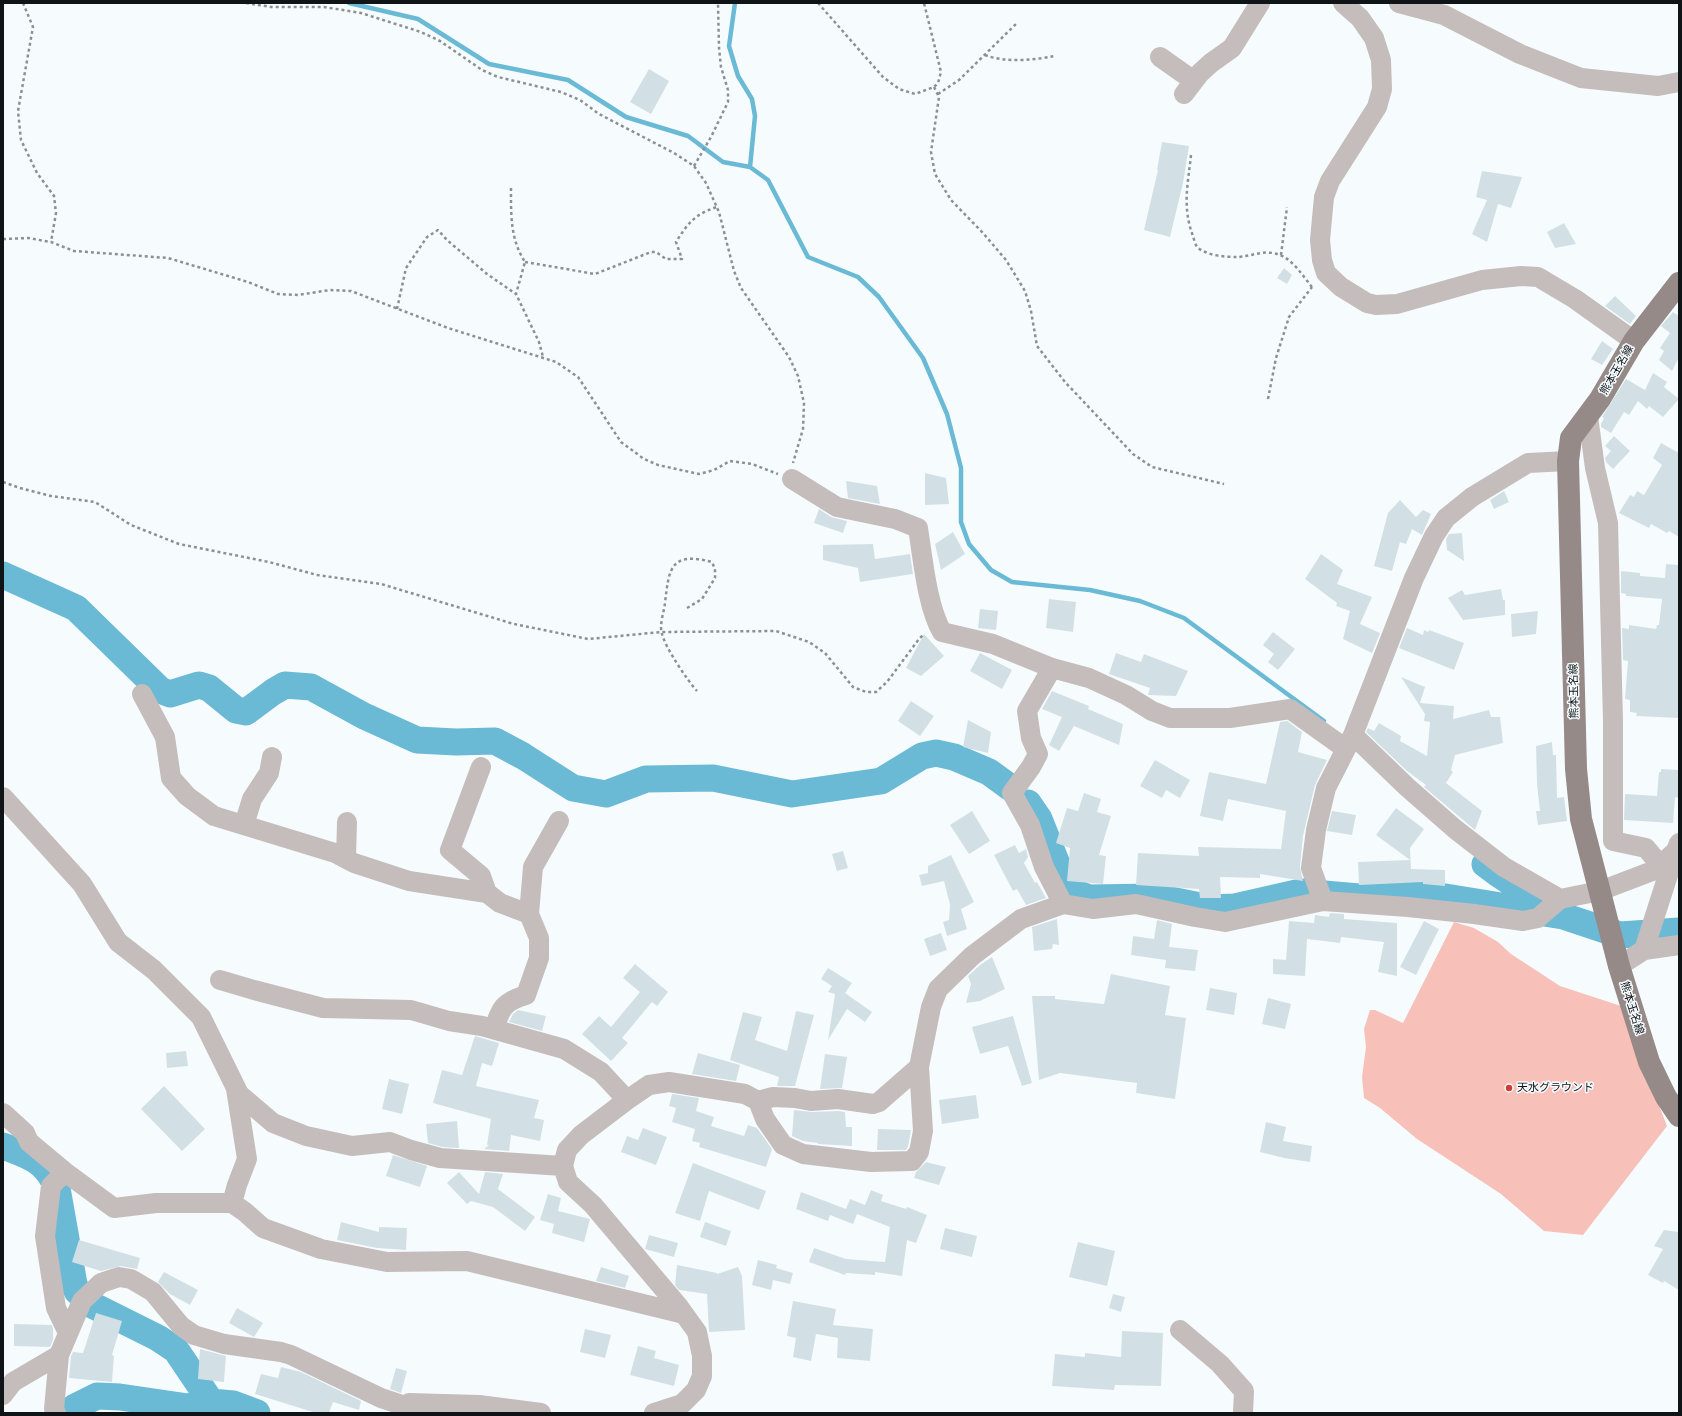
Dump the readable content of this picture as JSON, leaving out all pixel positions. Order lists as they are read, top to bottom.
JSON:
{
  "streets": {
    "main road": ["熊本玉名線"]
  },
  "places": ["天水グラウンド"]
}
